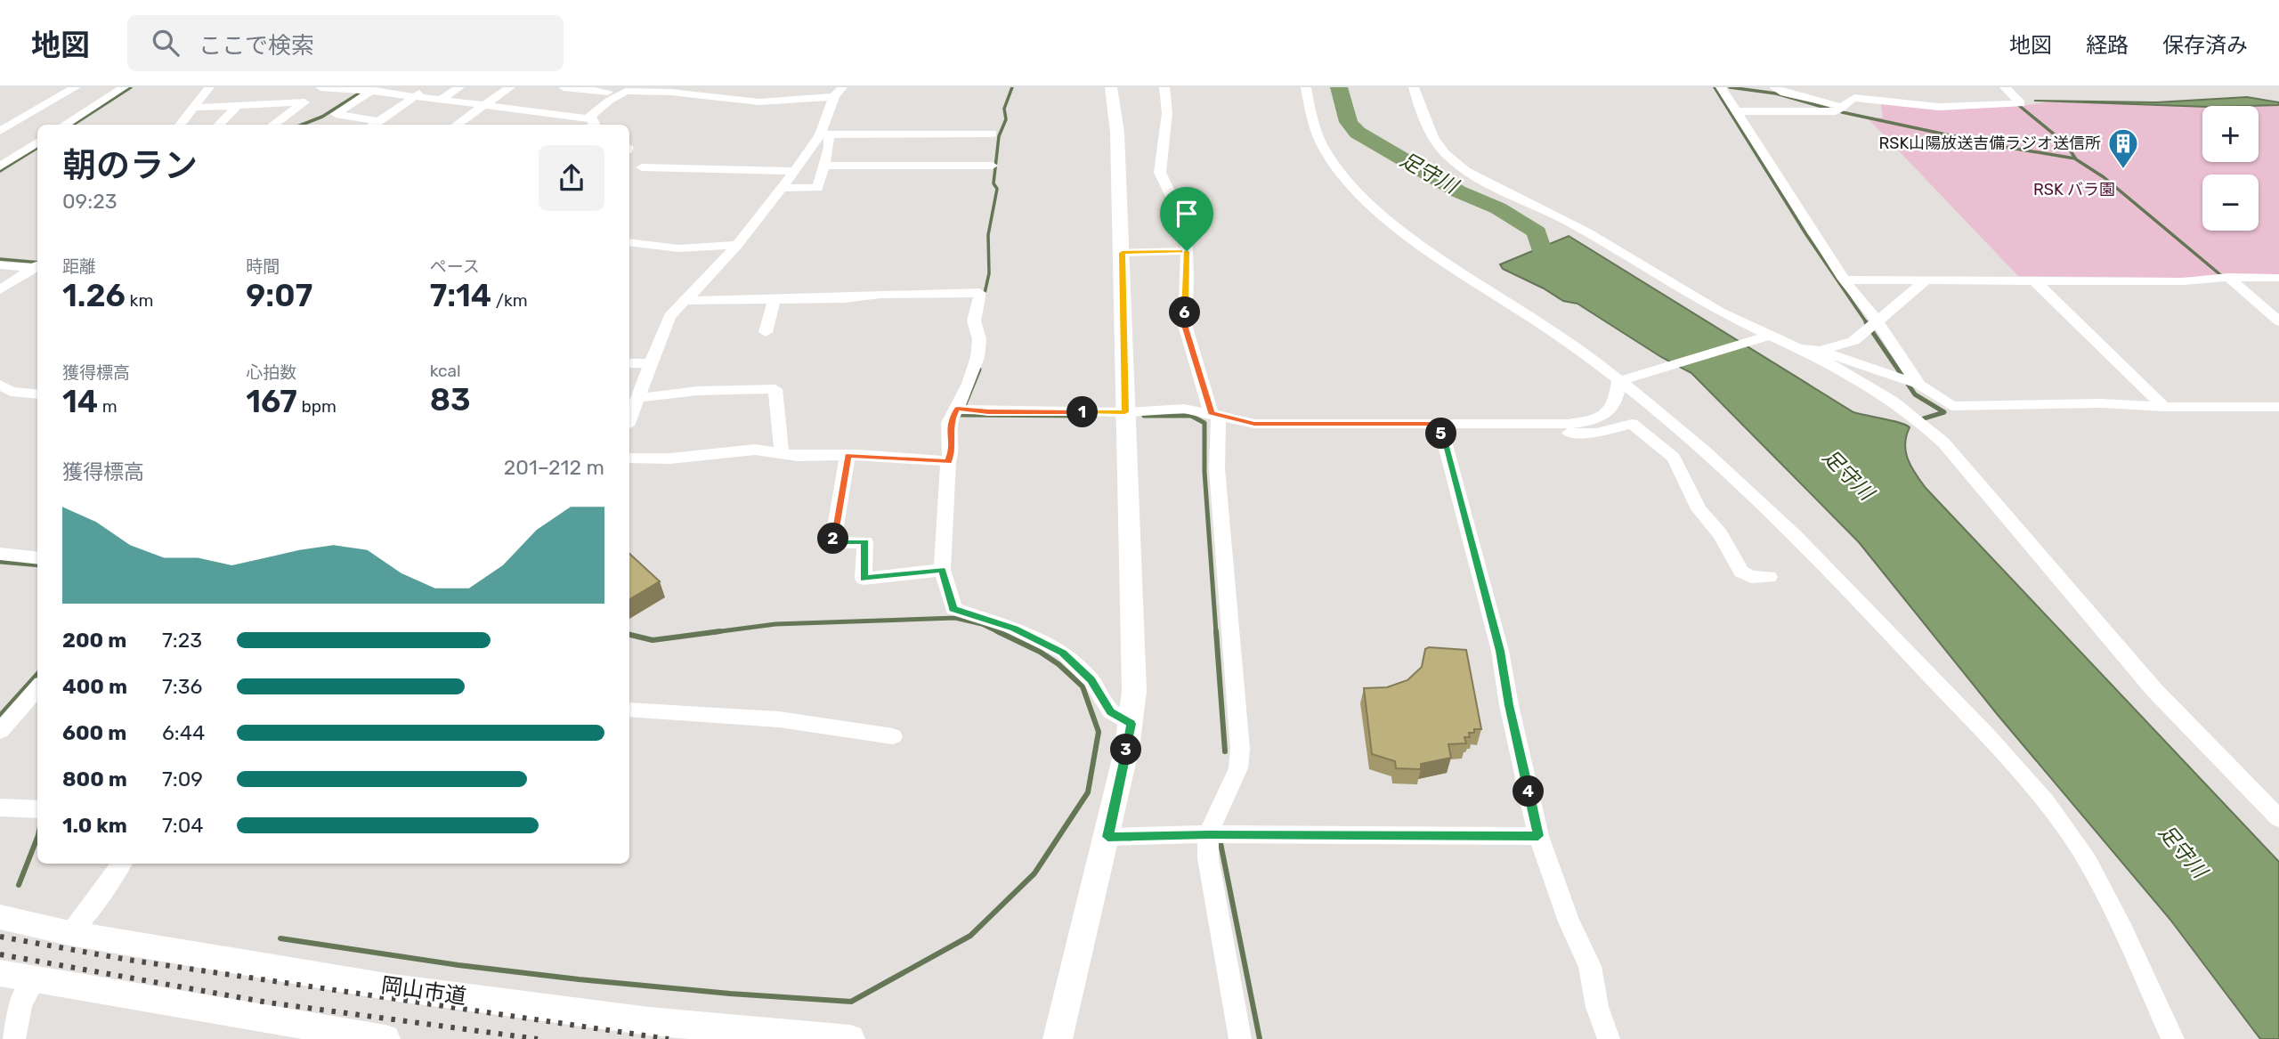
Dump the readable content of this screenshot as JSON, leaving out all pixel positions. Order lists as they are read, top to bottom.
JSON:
{
  "streets": {
    "street": ["岡山市道"]
  },
  "water": ["足守川"],
  "parks": ["RSK バラ園"],
  "places": {
    "building": ["RSK山陽放送吉備ラジオ送信所"]
  },
  "page": {
    "header": "地図",
    "search": "ここで検索",
    "nav": ["地図", "経路", "保存済み"],
    "map_buttons": ["+", "−"],
    "heading": ["朝のラン", "09:23"],
    "stats": [
      ["距離", "1.26 km"],
      ["時間", "9:07"],
      ["ペース", "7:14 /km"],
      ["獲得標高", "14 m"],
      ["心拍数", "167 bpm"],
      ["kcal", "83"]
    ],
    "pins": [
      "6",
      "1",
      "5",
      "2",
      "3",
      "4"
    ],
    "chart": ["獲得標高", "201–212 m"],
    "list": [
      {
        "name": "200 m",
        "note": "7:23"
      },
      {
        "name": "400 m",
        "note": "7:36"
      },
      {
        "name": "600 m",
        "note": "6:44"
      },
      {
        "name": "800 m",
        "note": "7:09"
      },
      {
        "name": "1.0 km",
        "note": "7:04"
      }
    ]
  }
}
